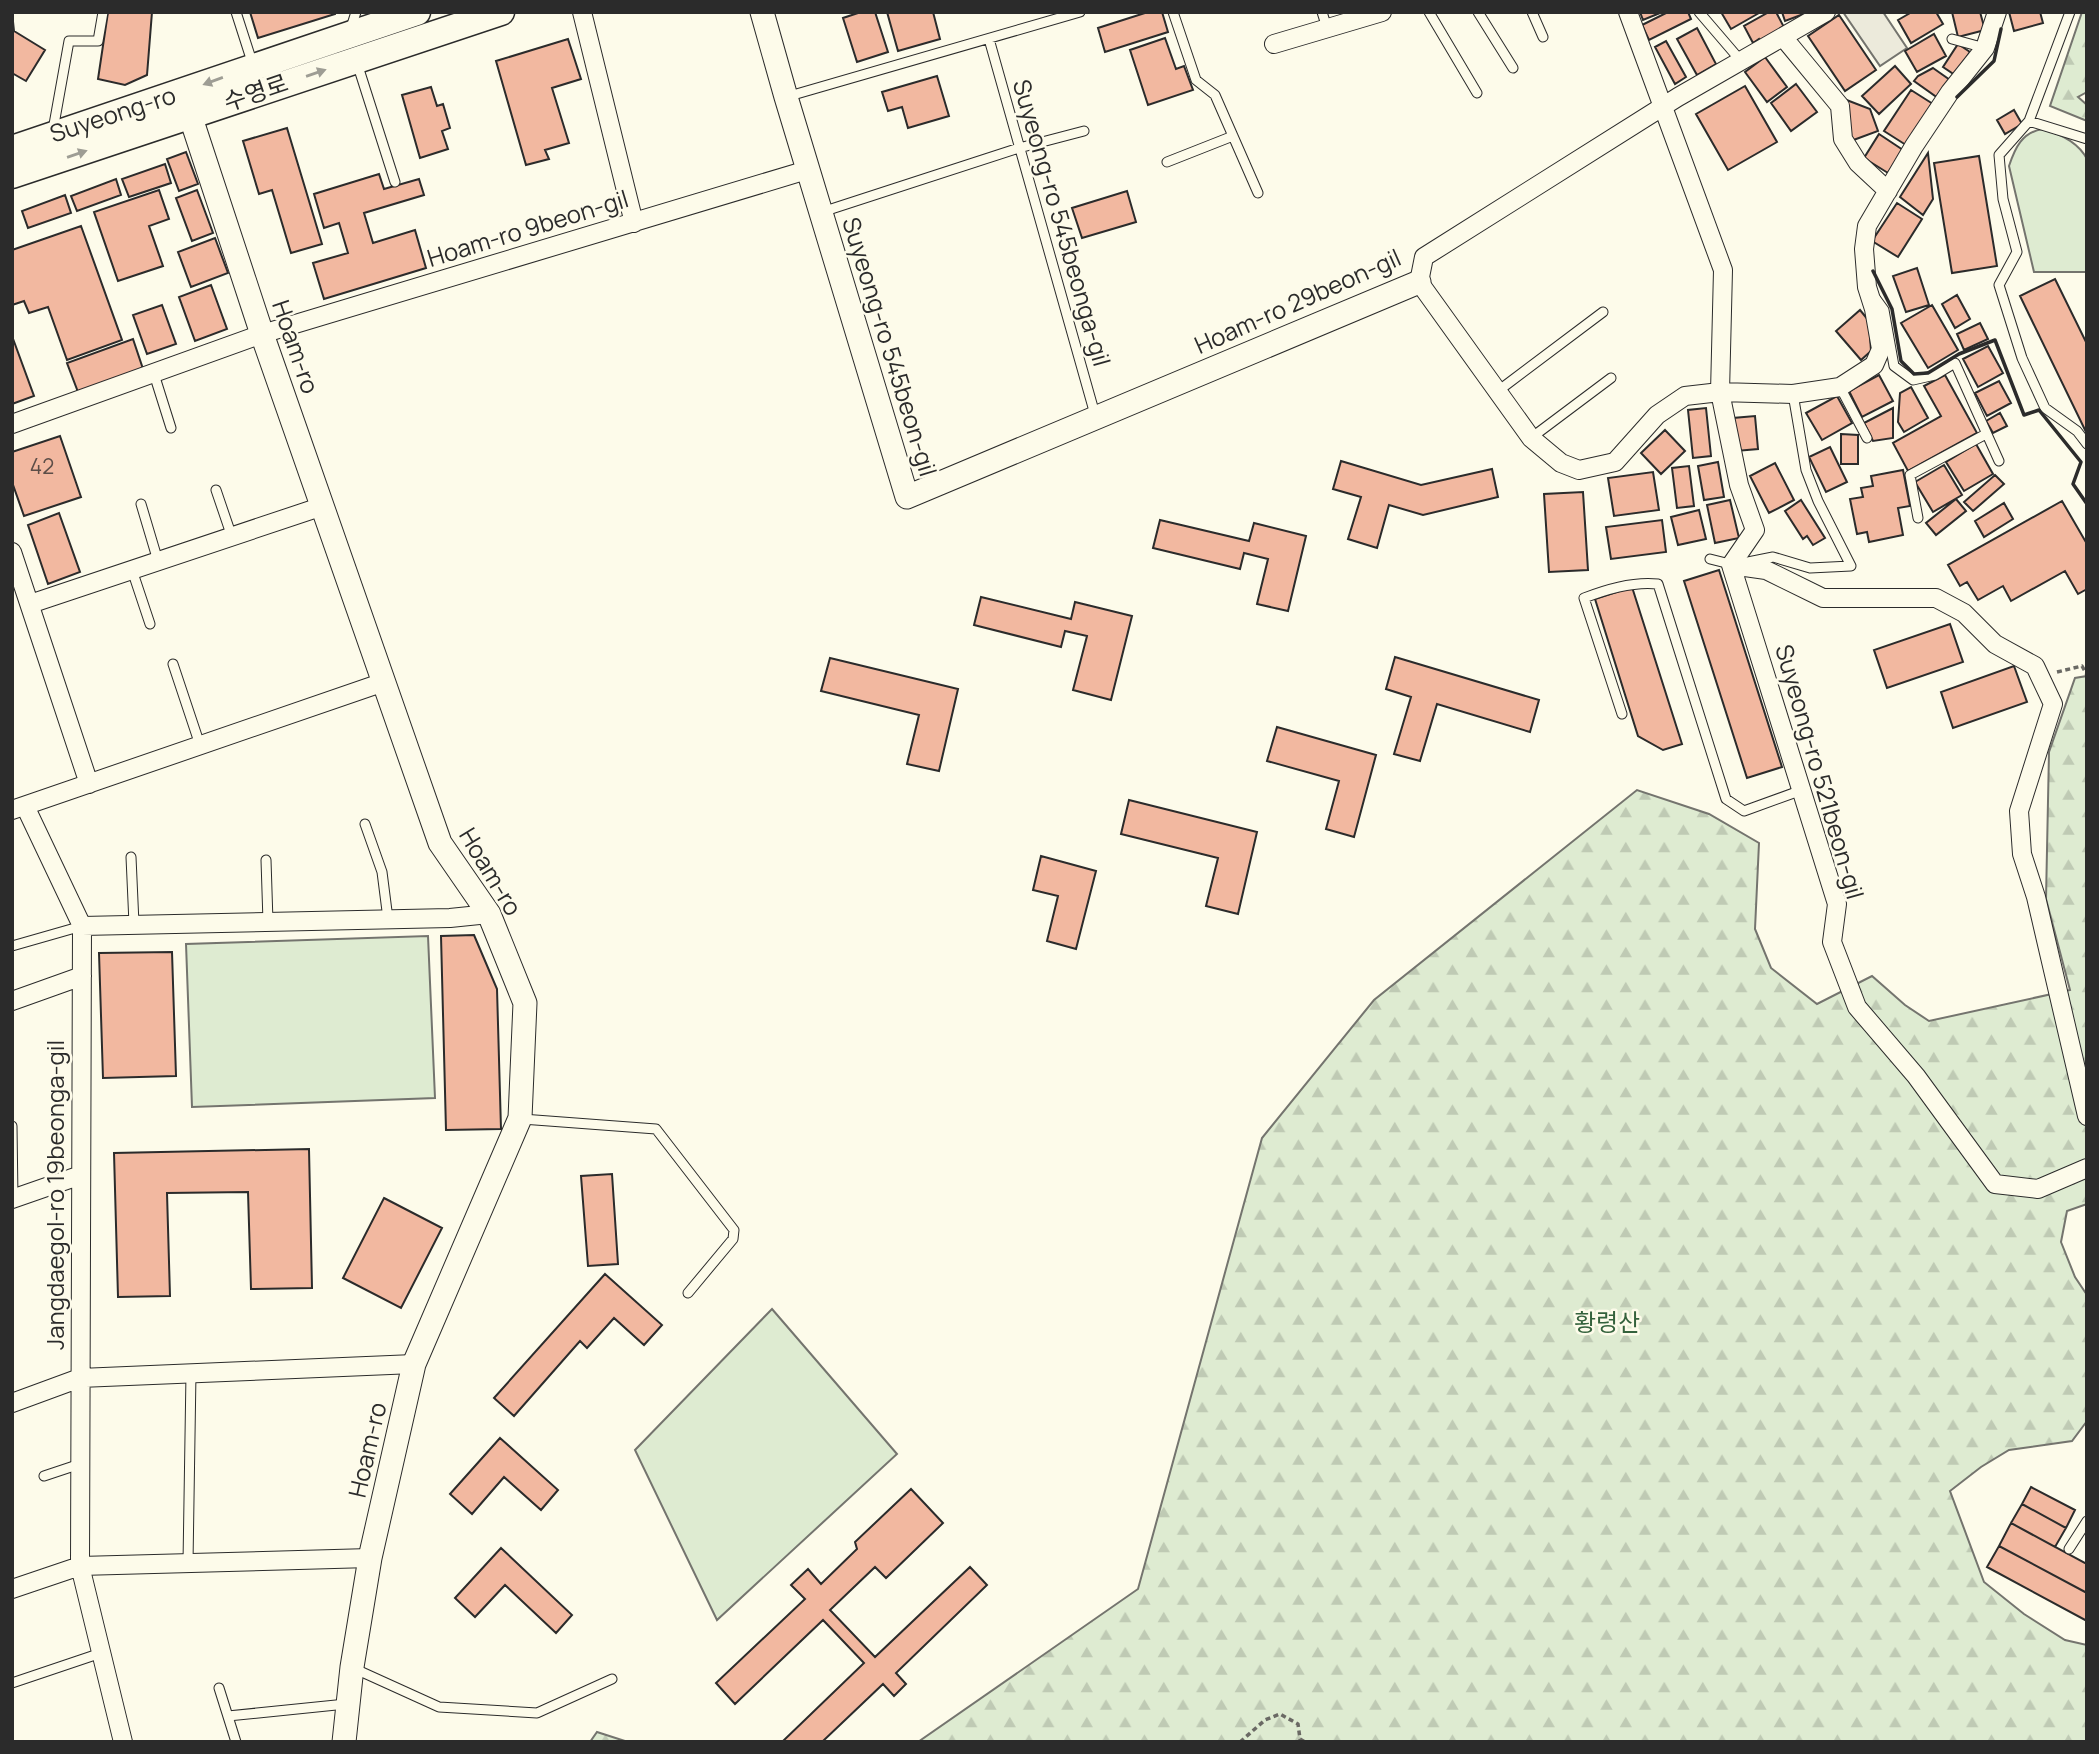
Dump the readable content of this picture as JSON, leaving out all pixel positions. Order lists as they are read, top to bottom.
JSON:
{
  "streets": {
    "main road": ["수영로", "Suyeong-ro"],
    "street": [
      "Hoam-ro 9beon-gil",
      "Hoam-ro 29beon-gil",
      "Hoam-ro",
      "Suyeong-ro 545beon-gil",
      "Suyeong-ro 521beon-gil",
      "Jangdaegol-ro 19beonga-gil"
    ],
    "lane": ["Suyeong-ro 545beonga-gil"]
  },
  "crossings": [
    ["수영로", "Hoam-ro"],
    ["Suyeong-ro 545beonga-gil", "Hoam-ro 29beon-gil"],
    ["Suyeong-ro 545beonga-gil", "Suyeong-ro 545beon-gil"],
    ["Hoam-ro 9beon-gil", "Hoam-ro"],
    ["Hoam-ro 9beon-gil", "Suyeong-ro 545beon-gil"],
    ["Hoam-ro 29beon-gil", "Suyeong-ro 545beon-gil"]
  ],
  "one_way": ["수영로", "Suyeong-ro"],
  "parks": ["황령산"],
  "house_numbers": ["42"]
}
